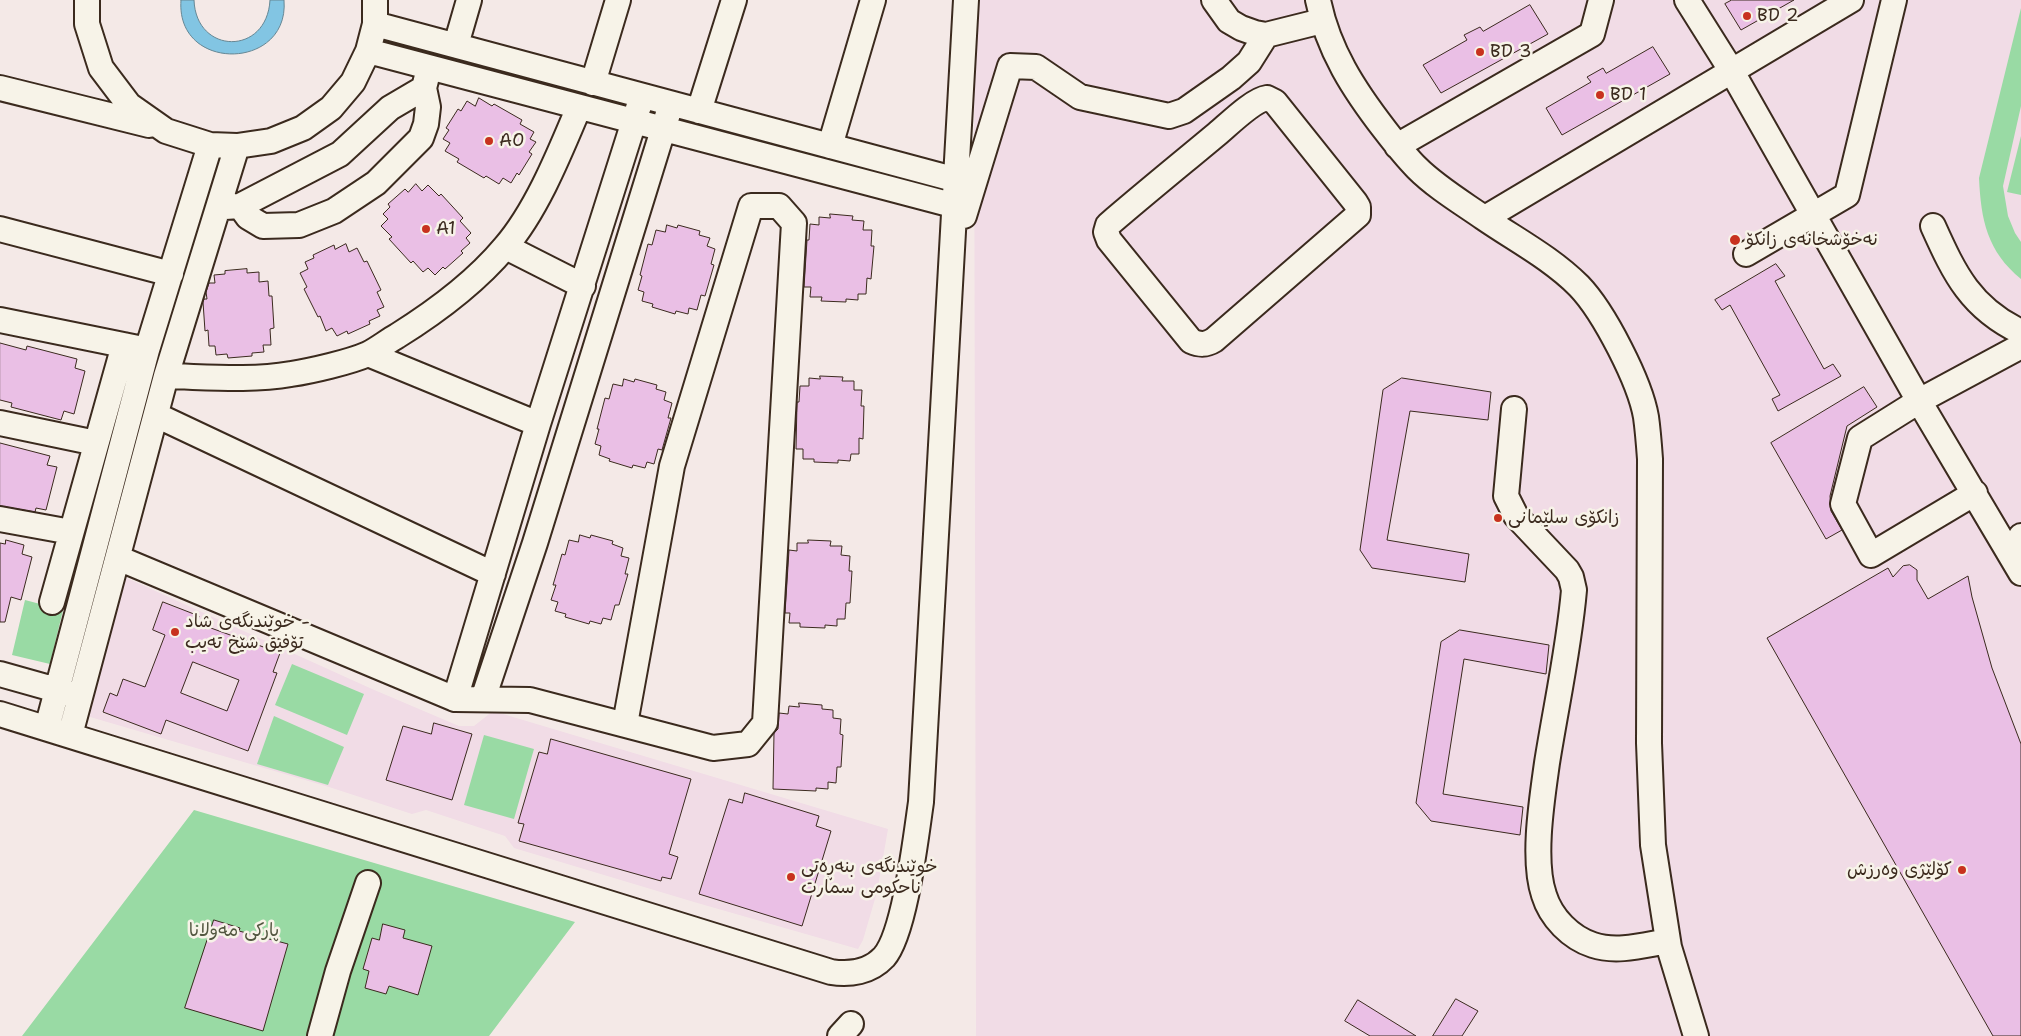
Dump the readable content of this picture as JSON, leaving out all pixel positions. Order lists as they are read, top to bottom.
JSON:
{
  "parks": ["پارکی مەولانا"],
  "places": [
    "BD 2",
    "BD 3",
    "BD 1",
    "A0",
    "A1",
    "نەخۆشخانەی زانکۆ",
    "زانکۆی سلێمانی",
    "خوێندنگەی شاد - تۆفیق شێخ تەیب",
    "کۆلێژی وەرزش",
    "خوێندنگەی بنەڕەتی ناحکومی سمارت"
  ]
}
